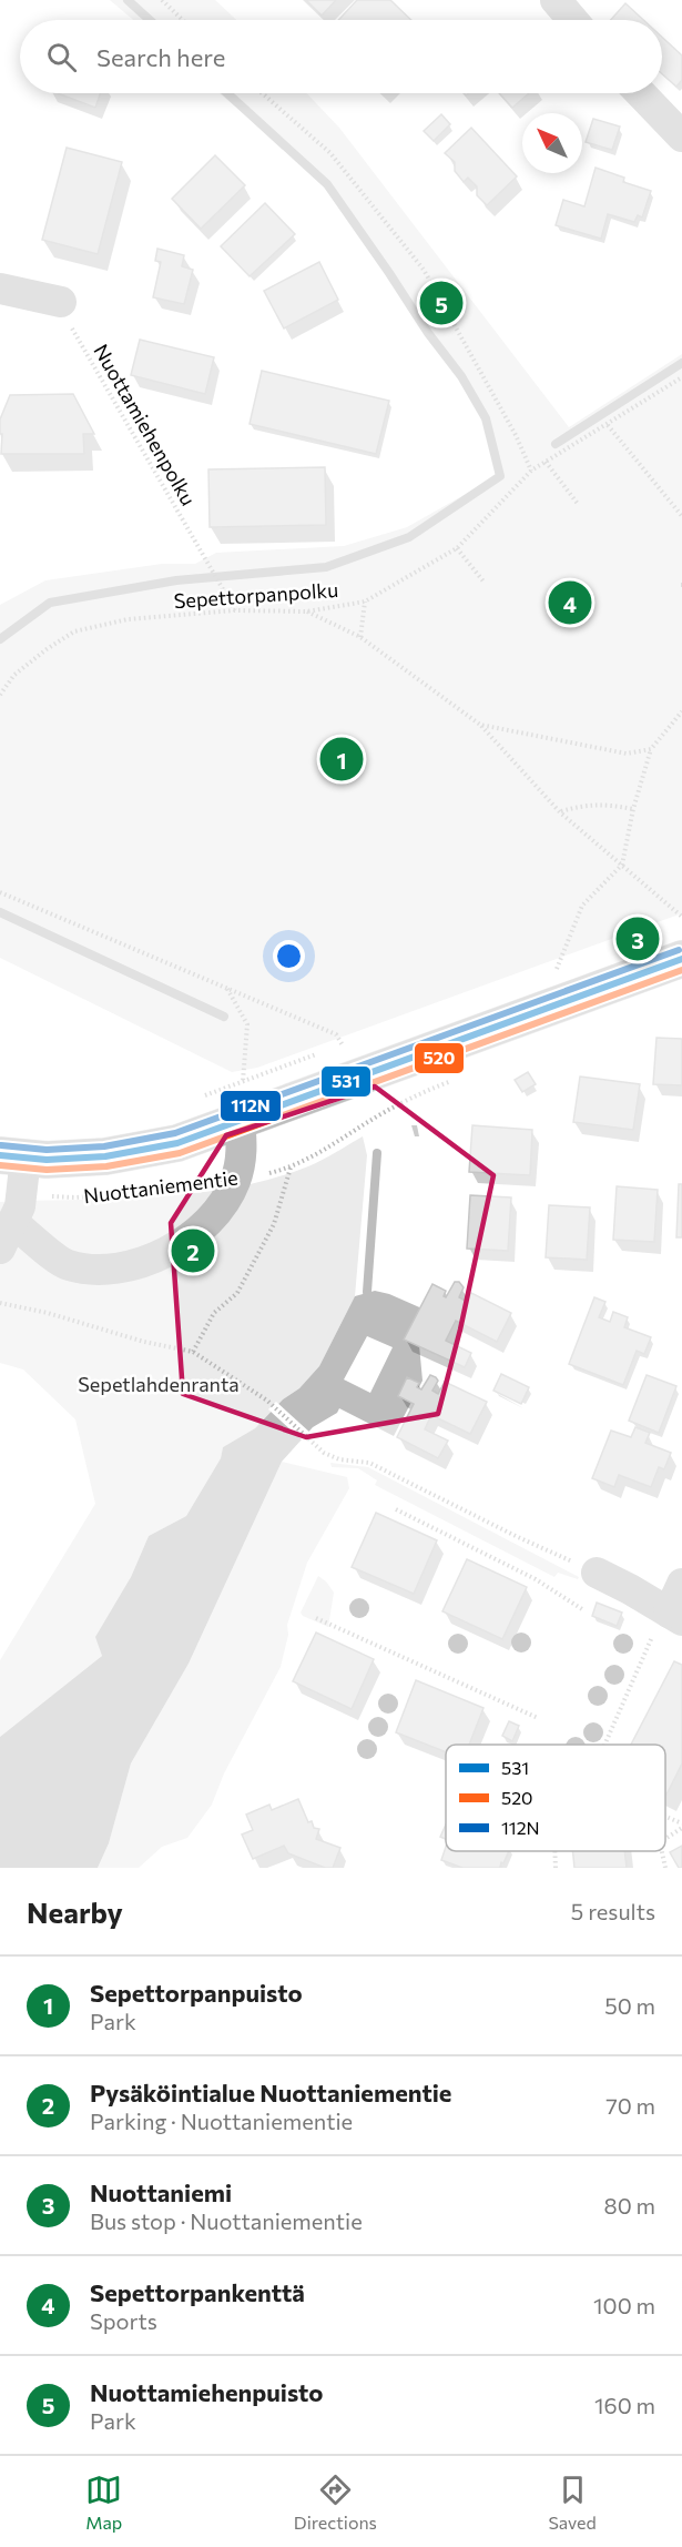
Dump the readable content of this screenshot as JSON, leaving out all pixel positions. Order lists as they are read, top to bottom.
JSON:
{
  "streets": {
    "main road": ["Nuottaniementie"],
    "path": ["Nuottamiehenpolku", "Sepettorpanpolku"]
  },
  "crossings": [
    ["Nuottamiehenpolku", "Sepettorpanpolku"]
  ],
  "parks": ["Sepetlahdenranta"],
  "lines": ["transit line 112N", "transit line 531", "transit line 520"],
  "legend": ["531", "520", "112N"],
  "north": "top left",
  "page": {
    "search": "Search here",
    "pins": [
      "5",
      "4",
      "1",
      "3",
      "2"
    ],
    "heading": ["Nearby", "5 results"],
    "list": [
      {
        "mark": "1",
        "name": "Sepettorpanpuisto",
        "note": "Park",
        "value": "50 m"
      },
      {
        "mark": "2",
        "name": "Pysäköintialue Nuottaniementie",
        "note": "Parking · Nuottaniementie",
        "value": "70 m"
      },
      {
        "mark": "3",
        "name": "Nuottaniemi",
        "note": "Bus stop · Nuottaniementie",
        "value": "80 m"
      },
      {
        "mark": "4",
        "name": "Sepettorpankenttä",
        "note": "Sports",
        "value": "100 m"
      },
      {
        "mark": "5",
        "name": "Nuottamiehenpuisto",
        "note": "Park",
        "value": "160 m"
      }
    ],
    "nav": ["Map", "Directions", "Saved"]
  }
}
